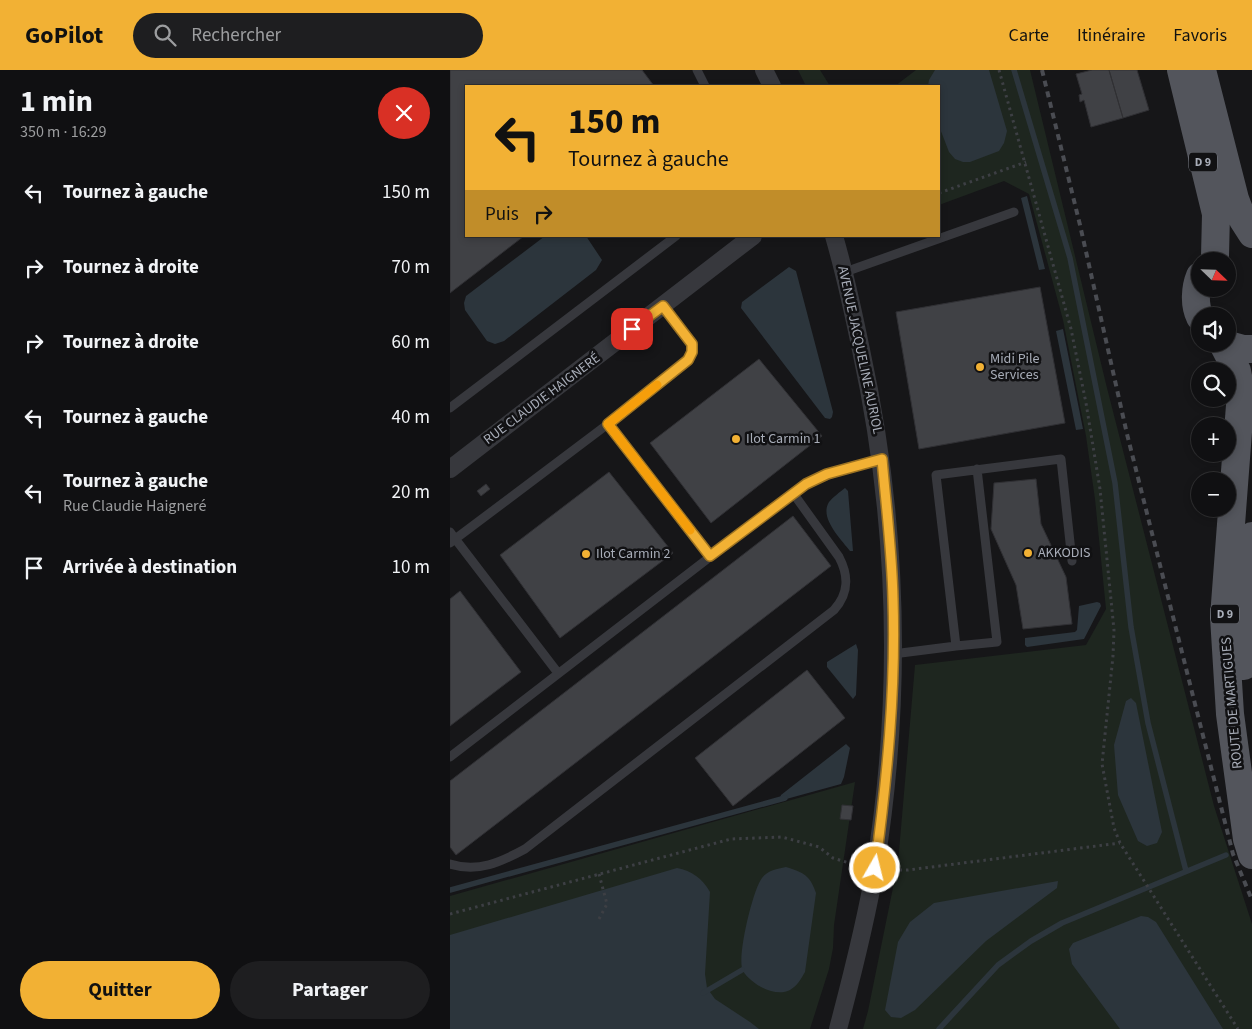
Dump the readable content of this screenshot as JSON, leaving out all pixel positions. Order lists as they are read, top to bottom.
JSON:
{
  "streets": {
    "main road": ["D 9", "ROUTE DE MARTIGUES"],
    "street": ["AVENUE JACQUELINE AURIOL", "RUE CLAUDIE HAIGNERÉ"]
  },
  "places": [
    "Midi Pile Services",
    "Ilot Carmin 1",
    "AKKODIS",
    "Ilot Carmin 2"
  ],
  "north": "bottom right",
  "page": {
    "header": "GoPilot",
    "search": "Rechercher",
    "nav": ["Carte", "Itinéraire", "Favoris"],
    "heading": ["1 min", "350 m · 16:29"],
    "turn": ["150 m", "Tournez à gauche"],
    "list": [
      {
        "name": "Tournez à gauche",
        "value": "150 m"
      },
      {
        "name": "Tournez à droite",
        "value": "70 m"
      },
      {
        "name": "Tournez à droite",
        "value": "60 m"
      },
      {
        "name": "Tournez à gauche",
        "value": "40 m"
      },
      {
        "name": "Tournez à gauche",
        "note": "Rue Claudie Haigneré",
        "value": "20 m"
      },
      {
        "name": "Arrivée à destination",
        "value": "10 m"
      }
    ],
    "then": "Puis",
    "map_buttons": ["+", "−"],
    "buttons": ["Quitter", "Partager"]
  }
}
